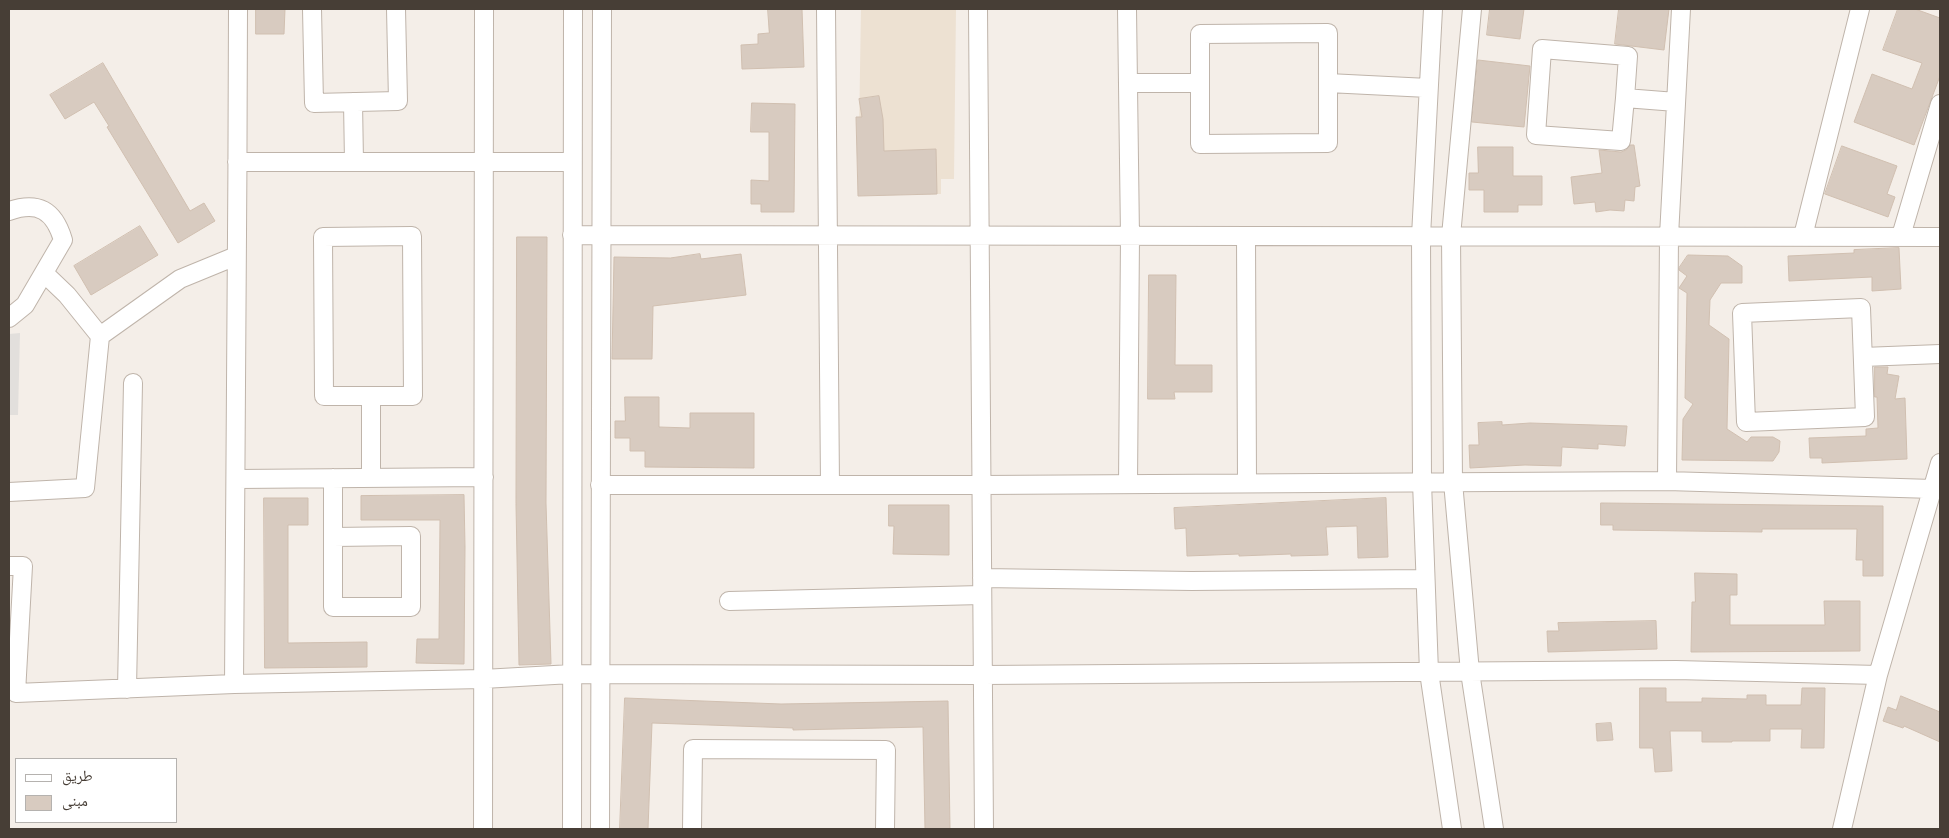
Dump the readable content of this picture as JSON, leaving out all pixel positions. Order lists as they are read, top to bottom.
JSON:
{
  "legend": ["طريق", "مبنى"]
}
